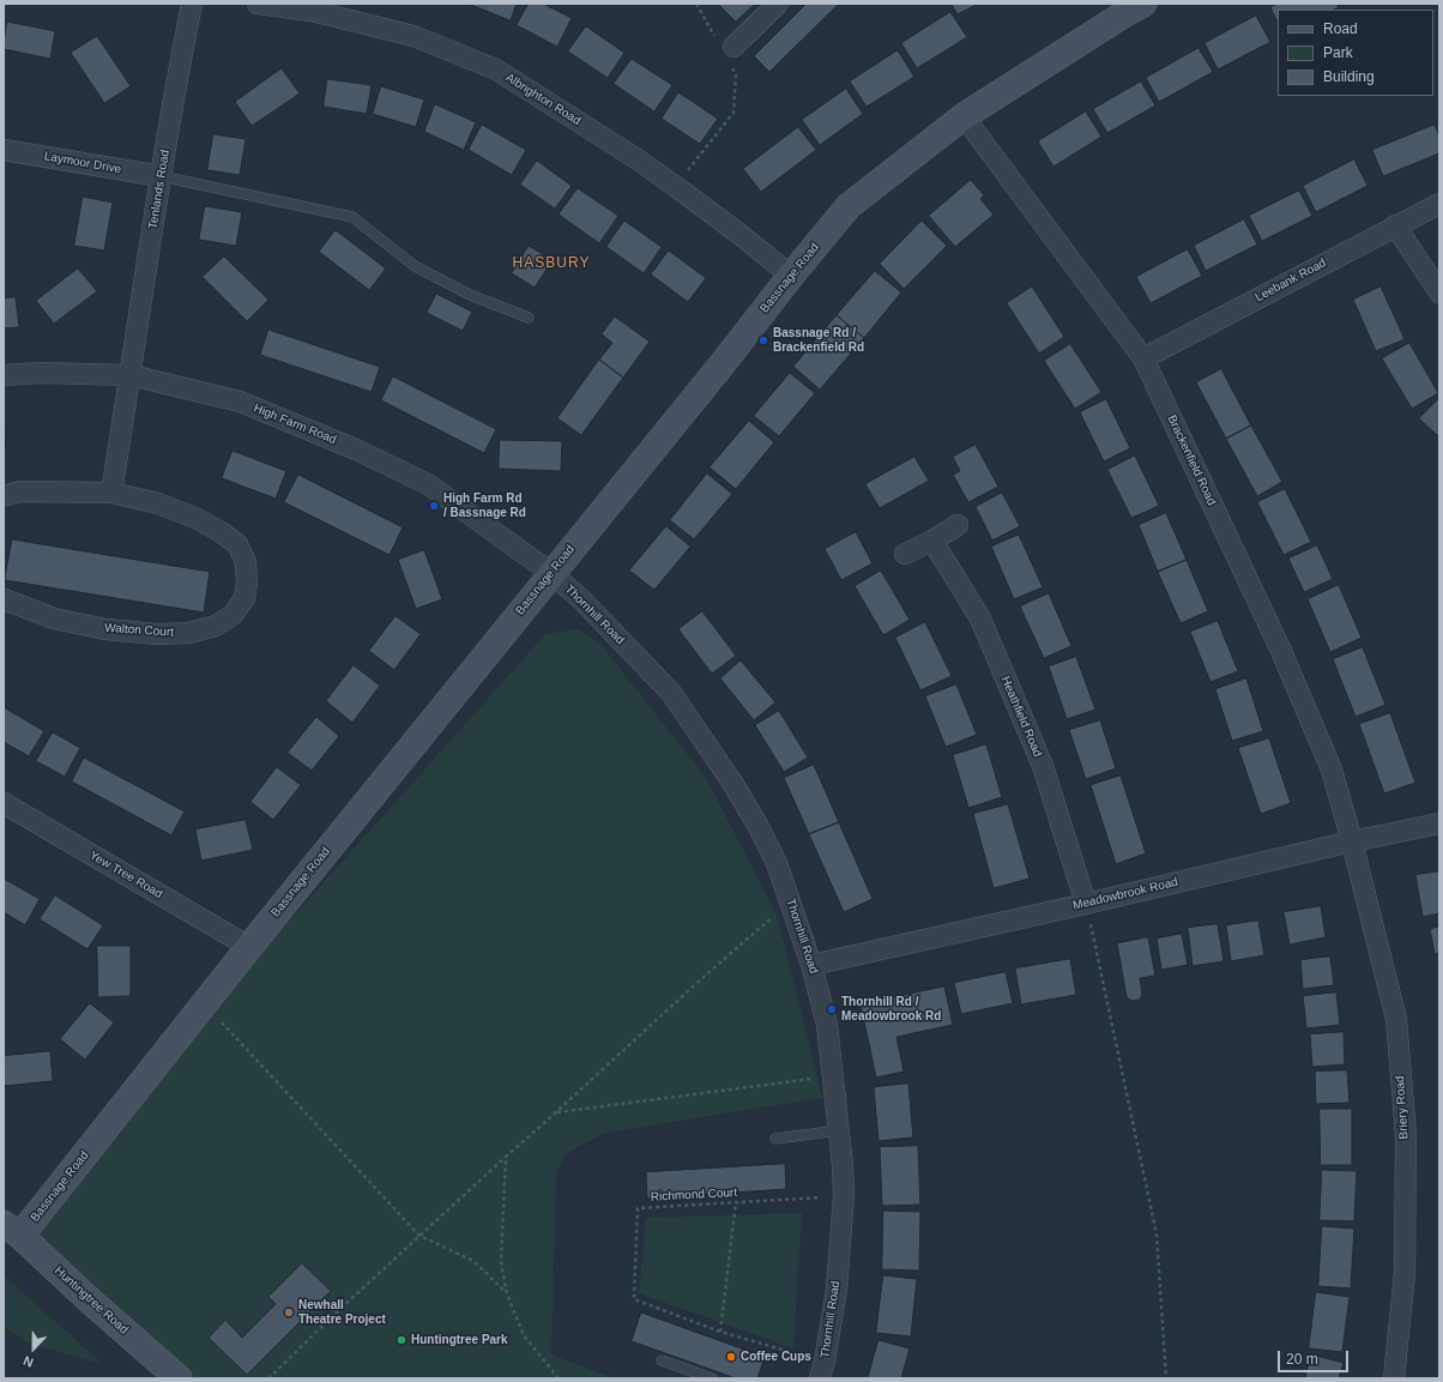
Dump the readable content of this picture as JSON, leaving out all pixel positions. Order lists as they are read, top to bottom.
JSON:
{
  "streets": {
    "street": [
      "Albrighton Road",
      "Laymoor Drive",
      "Tenlands Road",
      "Bassnage Road",
      "Leebank Road",
      "High Farm Road",
      "Brackenfield Road",
      "Thornhill Road",
      "Walton Court",
      "Heathfield Road",
      "Yew Tree Road",
      "Meadowbrook Road",
      "Briery Road",
      "Huntingtree Road"
    ],
    "path": ["Richmond Court"]
  },
  "crossings": [
    ["Albrighton Road", "Bassnage Road"],
    ["Laymoor Drive", "Tenlands Road"],
    ["Tenlands Road", "High Farm Road"],
    ["Bassnage Road", "High Farm Road"],
    ["Bassnage Road", "Brackenfield Road"],
    ["Bassnage Road", "Thornhill Road"],
    ["Bassnage Road", "Yew Tree Road"],
    ["Bassnage Road", "Huntingtree Road"],
    ["Leebank Road", "Brackenfield Road"],
    ["High Farm Road", "Thornhill Road"],
    ["Brackenfield Road", "Meadowbrook Road"],
    ["Brackenfield Road", "Briery Road"],
    ["Thornhill Road", "Meadowbrook Road"],
    ["Thornhill Road", "Richmond Court"],
    ["Heathfield Road", "Meadowbrook Road"],
    ["Meadowbrook Road", "Briery Road"]
  ],
  "districts": ["HASBURY"],
  "places": [
    "Bassnage Rd / Brackenfield Rd",
    "High Farm Rd / Bassnage Rd",
    "Thornhill Rd / Meadowbrook Rd",
    "Newhall Theatre Project",
    "Huntingtree Park",
    "Coffee Cups"
  ],
  "legend": ["Road", "Park", "Building"],
  "scale_bar": "20 m",
  "north": "bottom"
}
